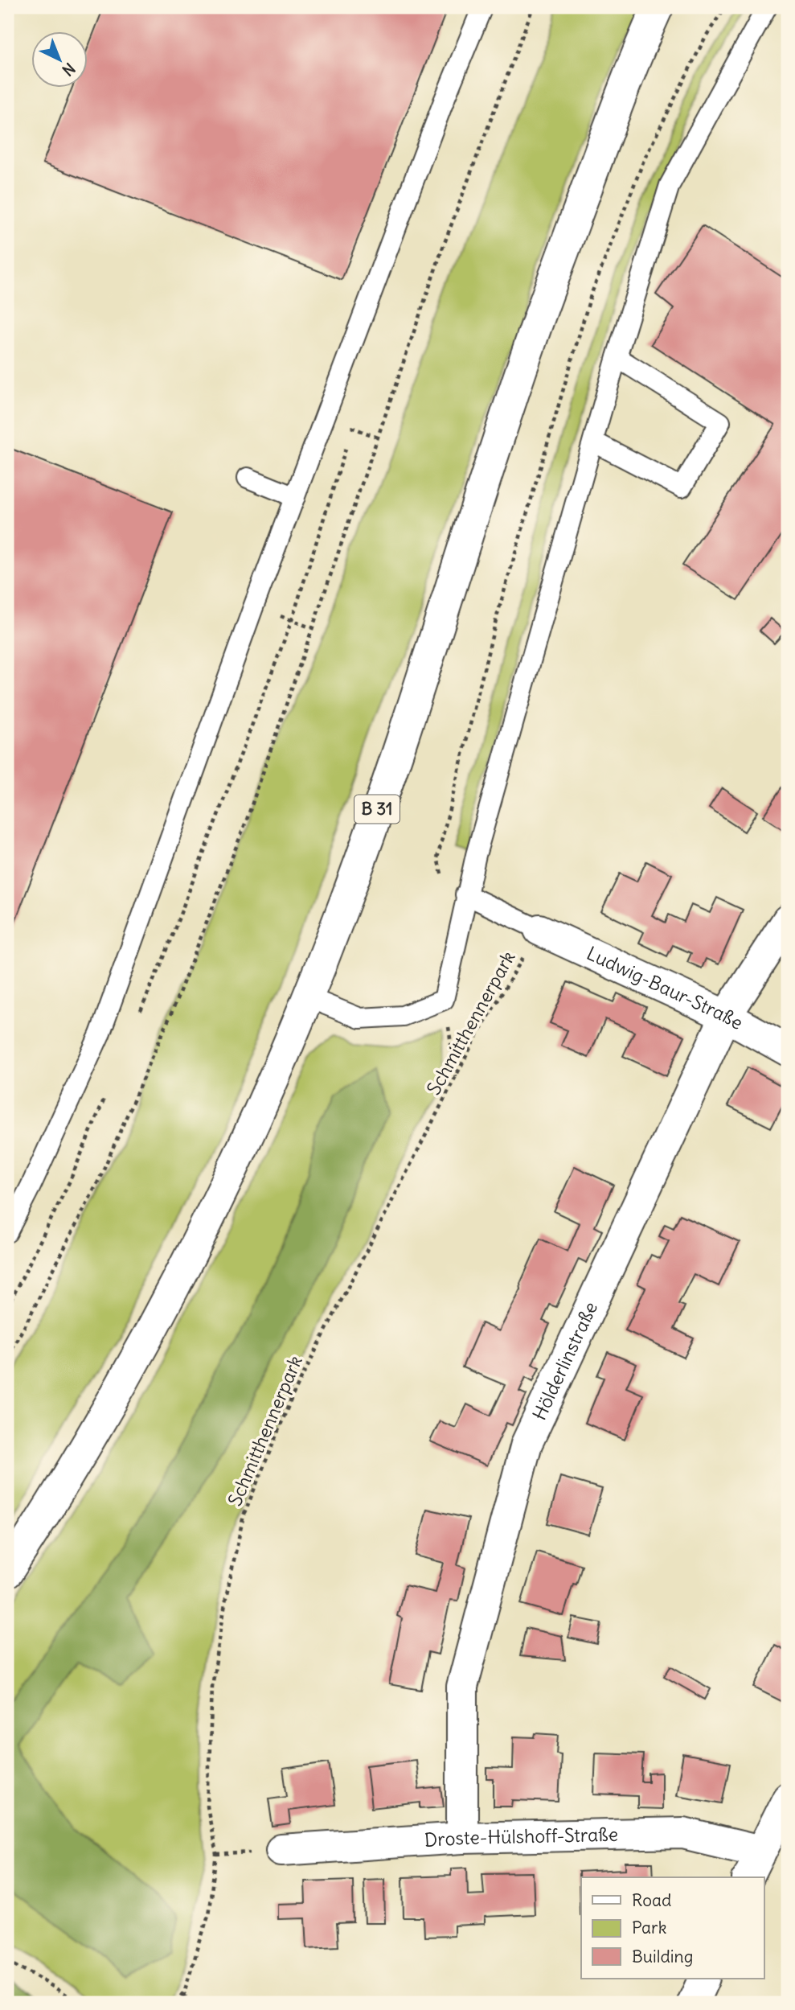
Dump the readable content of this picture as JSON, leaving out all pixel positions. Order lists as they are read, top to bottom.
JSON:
{
  "streets": {
    "street": [
      "B 31",
      "Ludwig-Baur-Straße",
      "Hölderlinstraße",
      "Droste-Hülshoff-Straße"
    ],
    "path": ["Schmitthennerpark"]
  },
  "crossings": [
    ["Ludwig-Baur-Straße", "Schmitthennerpark"],
    ["Ludwig-Baur-Straße", "Hölderlinstraße"],
    ["Hölderlinstraße", "Droste-Hülshoff-Straße"]
  ],
  "legend": ["Road", "Park", "Building"],
  "north": "bottom right"
}
